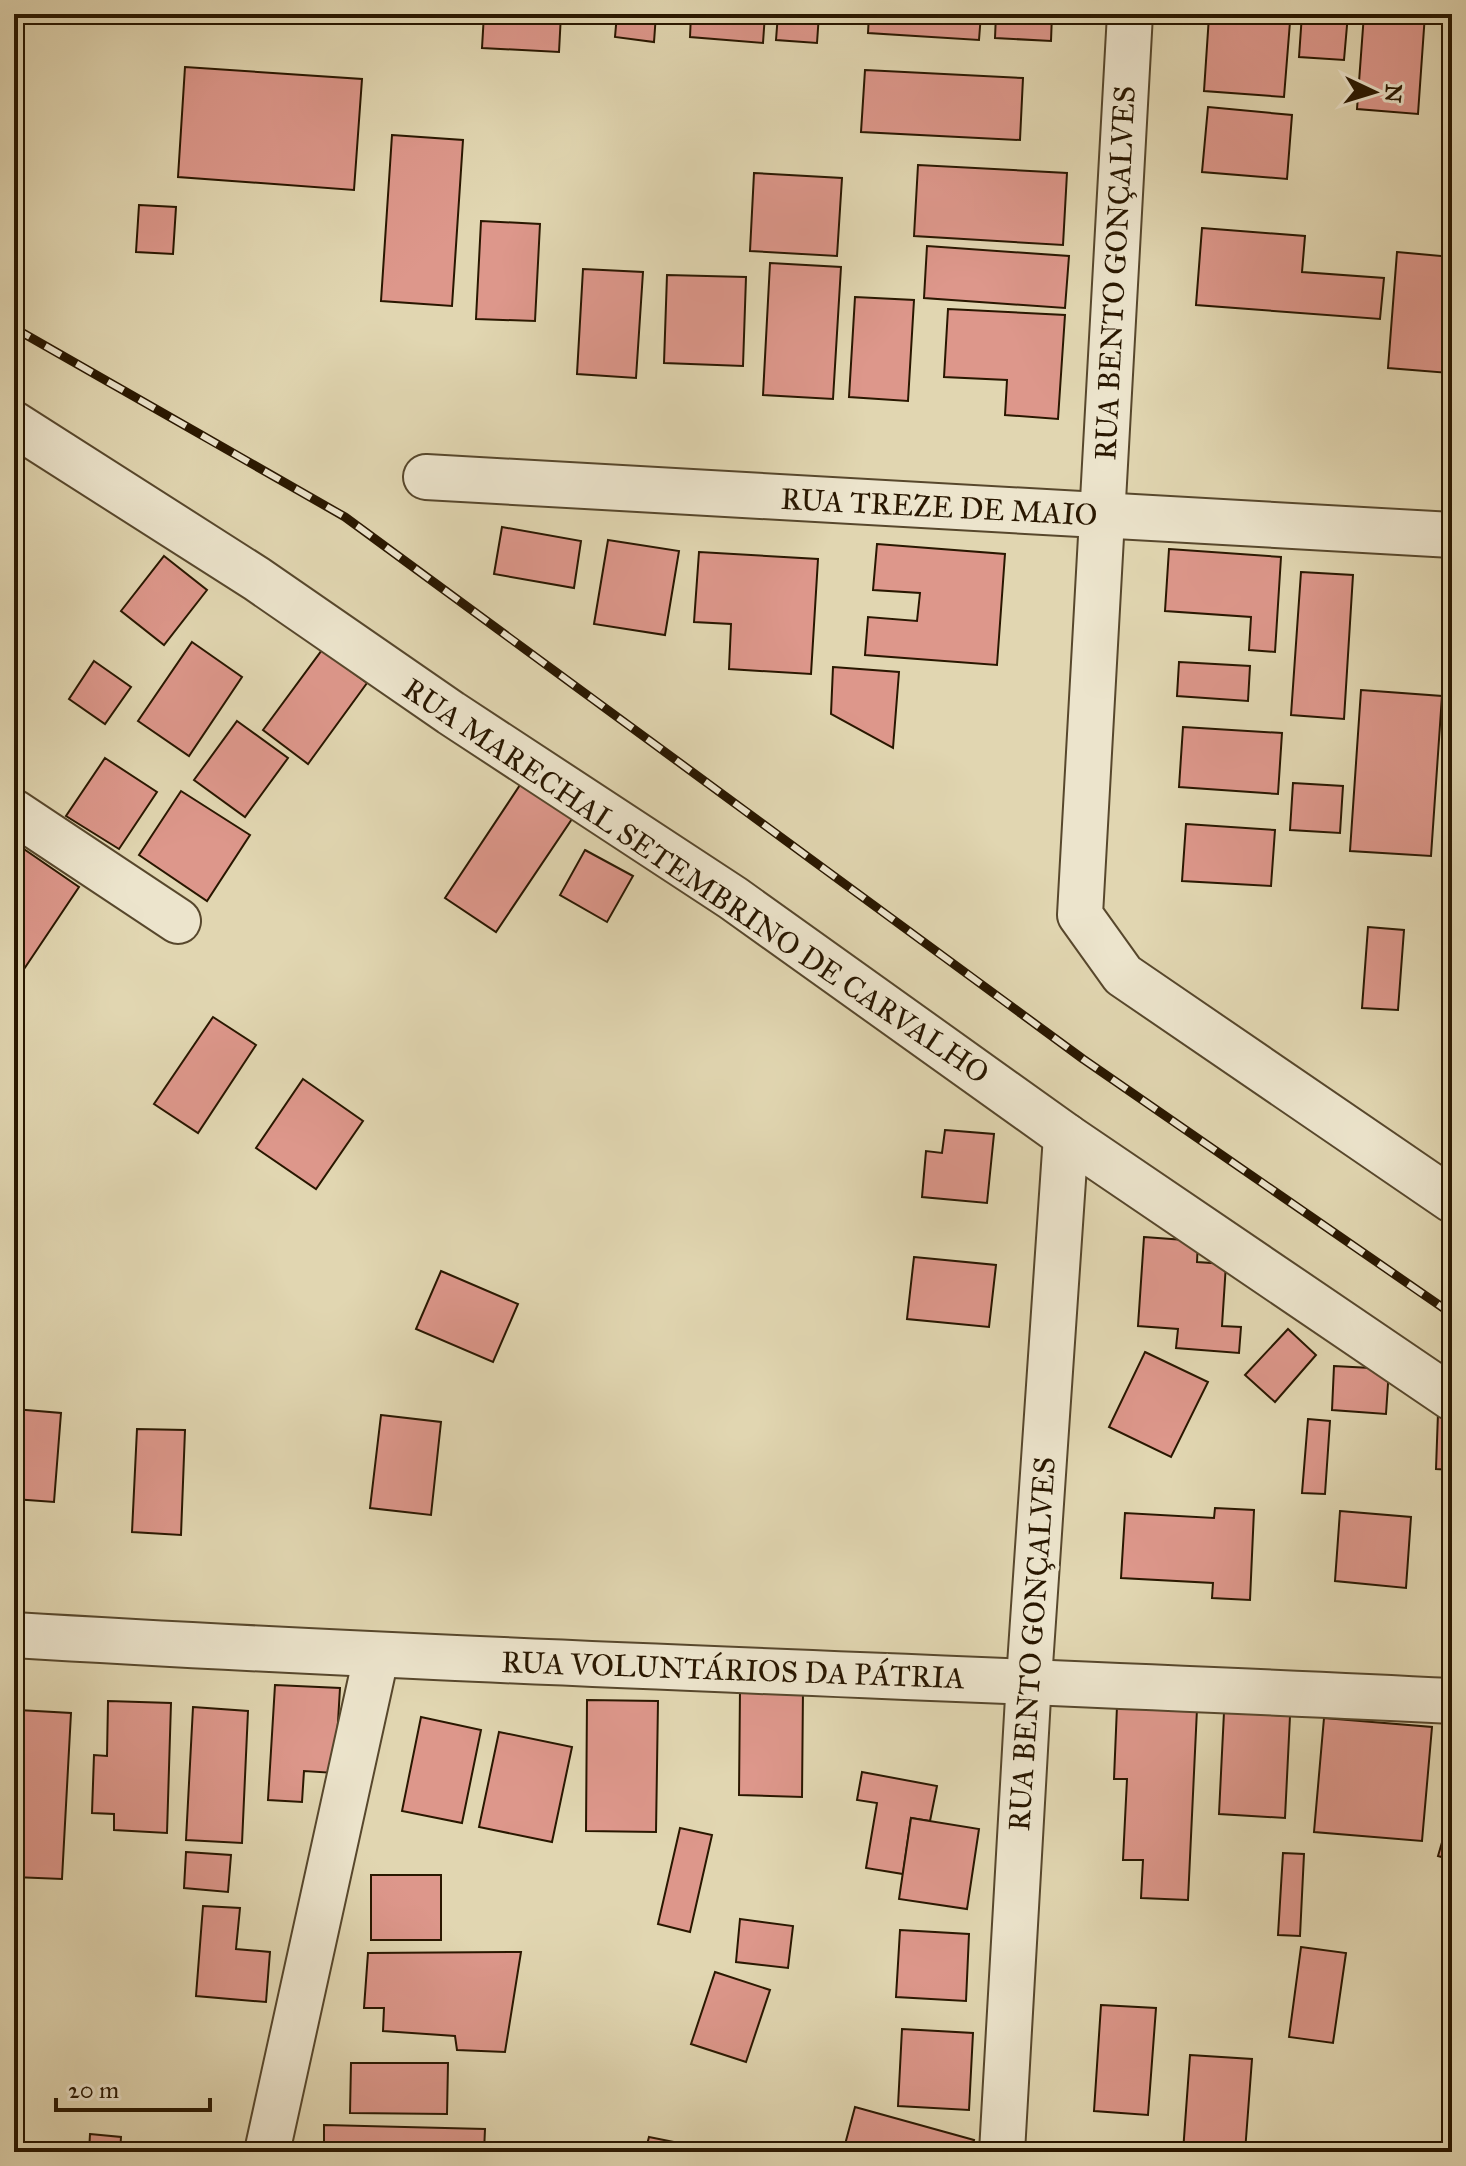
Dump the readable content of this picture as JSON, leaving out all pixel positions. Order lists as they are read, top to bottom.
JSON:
{
  "streets": {
    "street": [
      "RUA BENTO GONÇALVES",
      "RUA TREZE DE MAIO",
      "RUA MARECHAL SETEMBRINO DE CARVALHO",
      "RUA VOLUNTÁRIOS DA PÁTRIA"
    ]
  },
  "crossings": [
    ["RUA BENTO GONÇALVES", "RUA TREZE DE MAIO"],
    ["RUA BENTO GONÇALVES", "RUA MARECHAL SETEMBRINO DE CARVALHO"],
    ["RUA BENTO GONÇALVES", "RUA VOLUNTÁRIOS DA PÁTRIA"]
  ],
  "scale_bar": "20 m",
  "north": "right"
}
